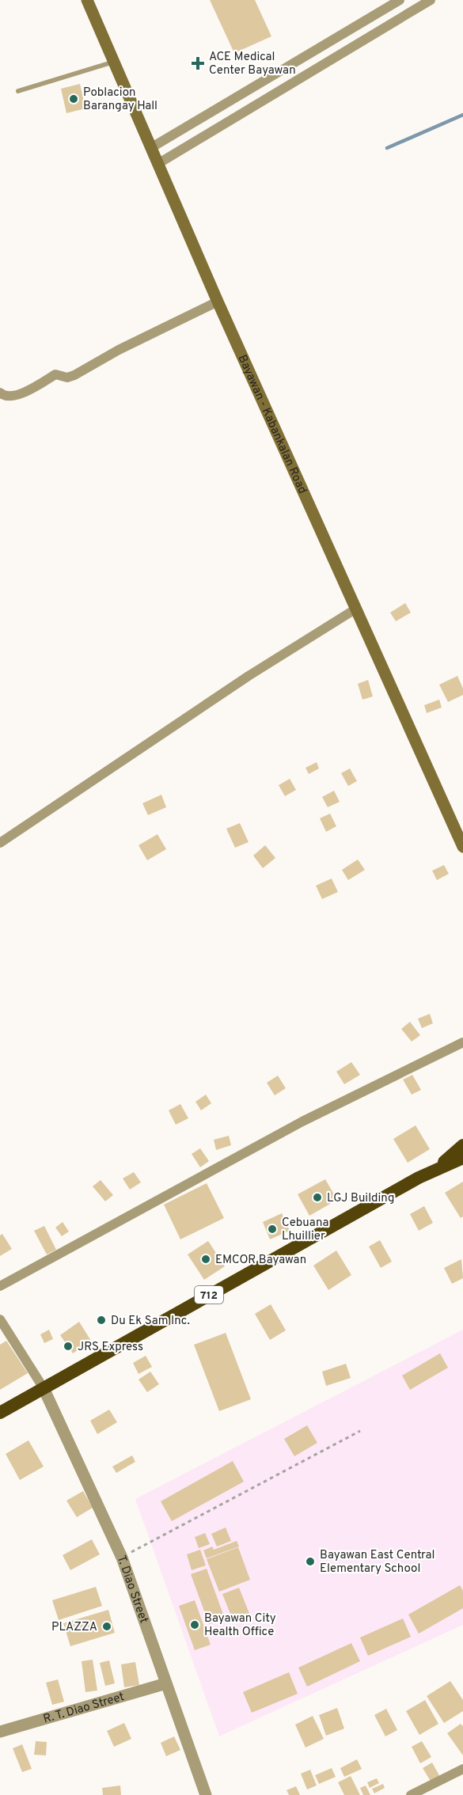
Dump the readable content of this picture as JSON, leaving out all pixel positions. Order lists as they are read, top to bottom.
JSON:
{
  "streets": {
    "highway": ["712"],
    "main road": ["Bayawan - Kabankalan Road"],
    "street": ["T. Diao Street", "R. T. Diao Street"]
  },
  "crossings": [
    ["712", "T. Diao Street"],
    ["T. Diao Street", "R. T. Diao Street"]
  ],
  "places": {
    "health": ["ACE Medical Center Bayawan"],
    "other": [
      "Poblacion Barangay Hall",
      "LGJ Building",
      "Cebuana Lhuillier",
      "EMCOR Bayawan",
      "Du Ek Sam Inc.",
      "JRS Express",
      "Bayawan East Central Elementary School",
      "Bayawan City Health Office",
      "PLAZZA"
    ]
  }
}
